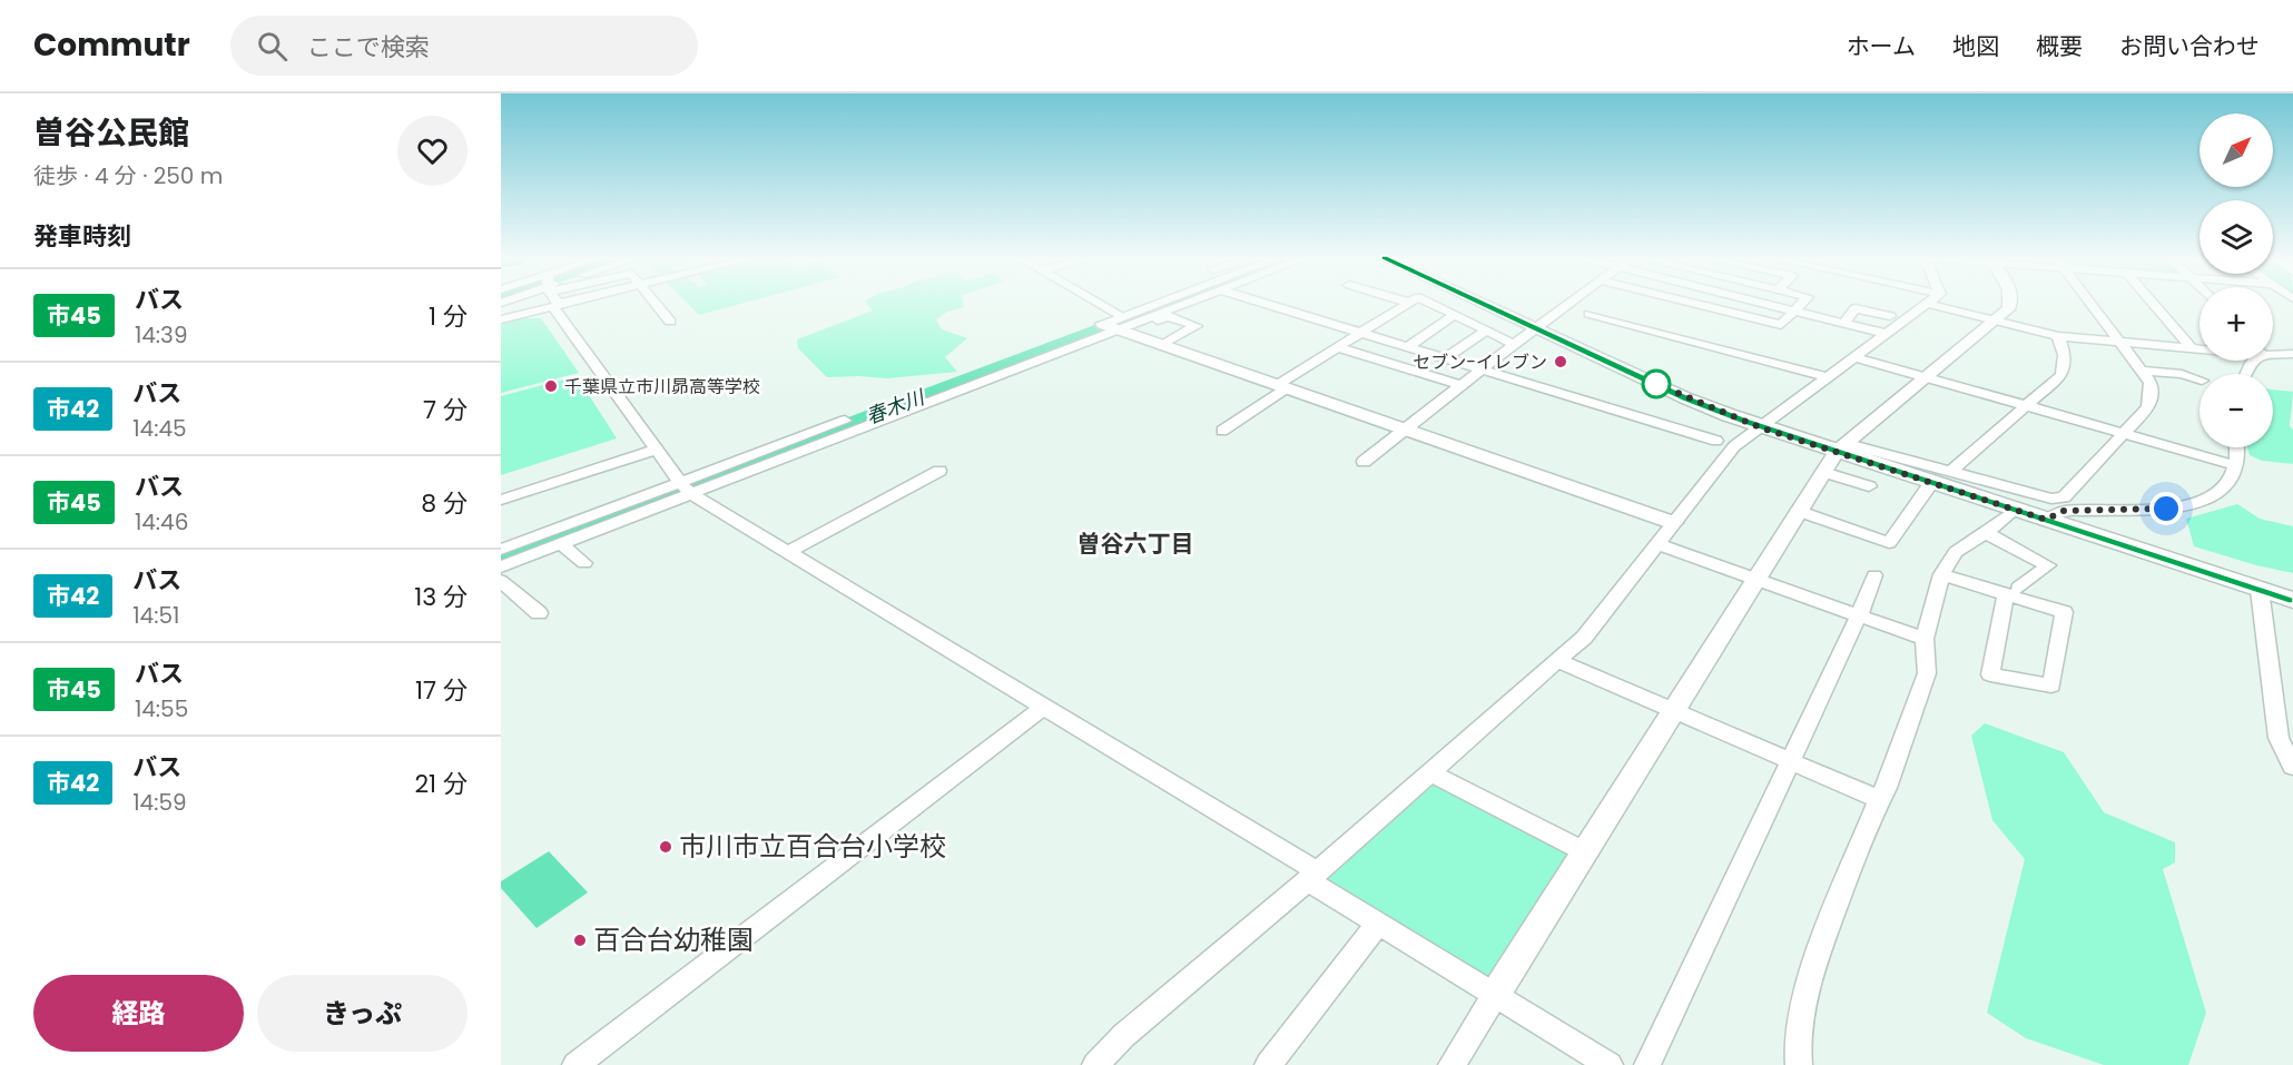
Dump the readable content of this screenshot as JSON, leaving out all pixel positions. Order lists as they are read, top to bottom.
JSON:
{
  "districts": ["曽谷六丁目"],
  "water": ["春木川"],
  "places": [
    "セブン-イレブン",
    "千葉県立市川昴高等学校",
    "市川市立百合台小学校",
    "百合台幼稚園"
  ],
  "lines": ["bus line 市45"],
  "north": "top right",
  "page": {
    "header": "Commutr",
    "search": "ここで検索",
    "nav": [
      "ホーム",
      "地図",
      "概要",
      "お問い合わせ"
    ],
    "heading": [
      ["曽谷公民館", "徒歩 · 4 分 · 250 m"],
      "発車時刻"
    ],
    "map_buttons": ["+", "−"],
    "list": [
      {
        "mark": "市45",
        "name": "バス",
        "note": "14:39",
        "value": "1 分"
      },
      {
        "mark": "市42",
        "name": "バス",
        "note": "14:45",
        "value": "7 分"
      },
      {
        "mark": "市45",
        "name": "バス",
        "note": "14:46",
        "value": "8 分"
      },
      {
        "mark": "市42",
        "name": "バス",
        "note": "14:51",
        "value": "13 分"
      },
      {
        "mark": "市45",
        "name": "バス",
        "note": "14:55",
        "value": "17 分"
      },
      {
        "mark": "市42",
        "name": "バス",
        "note": "14:59",
        "value": "21 分"
      }
    ],
    "buttons": ["経路", "きっぷ"]
  }
}
